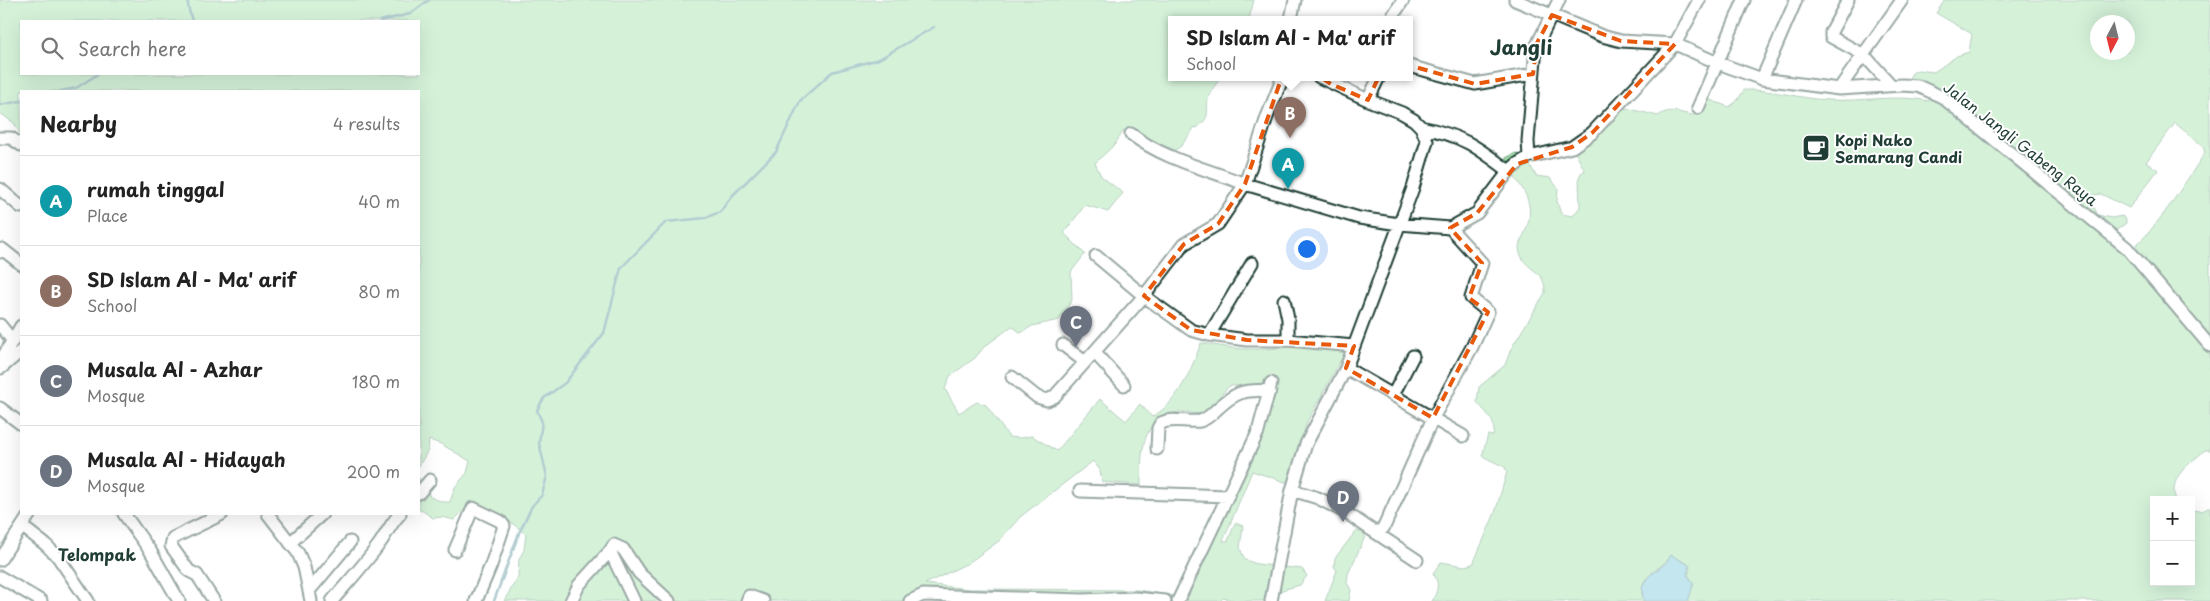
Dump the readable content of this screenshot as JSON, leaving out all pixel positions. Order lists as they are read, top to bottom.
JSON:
{
  "streets": {
    "street": ["Jalan Jangli Gabeng Raya"]
  },
  "districts": ["Jangli", "Telompak"],
  "places": {
    "cafe": ["Kopi Nako Semarang Candi"]
  },
  "north": "bottom",
  "page": {
    "popup": ["SD Islam Al - Ma' arif", "School"],
    "search": "Search here",
    "heading": ["Nearby", "4 results"],
    "pins": [
      "B",
      "A",
      "C",
      "D"
    ],
    "list": [
      {
        "mark": "A",
        "name": "rumah tinggal",
        "note": "Place",
        "value": "40 m"
      },
      {
        "mark": "B",
        "name": "SD Islam Al - Ma' arif",
        "note": "School",
        "value": "80 m"
      },
      {
        "mark": "C",
        "name": "Musala Al - Azhar",
        "note": "Mosque",
        "value": "180 m"
      },
      {
        "mark": "D",
        "name": "Musala Al - Hidayah",
        "note": "Mosque",
        "value": "200 m"
      }
    ],
    "map_buttons": ["+", "−"]
  }
}
